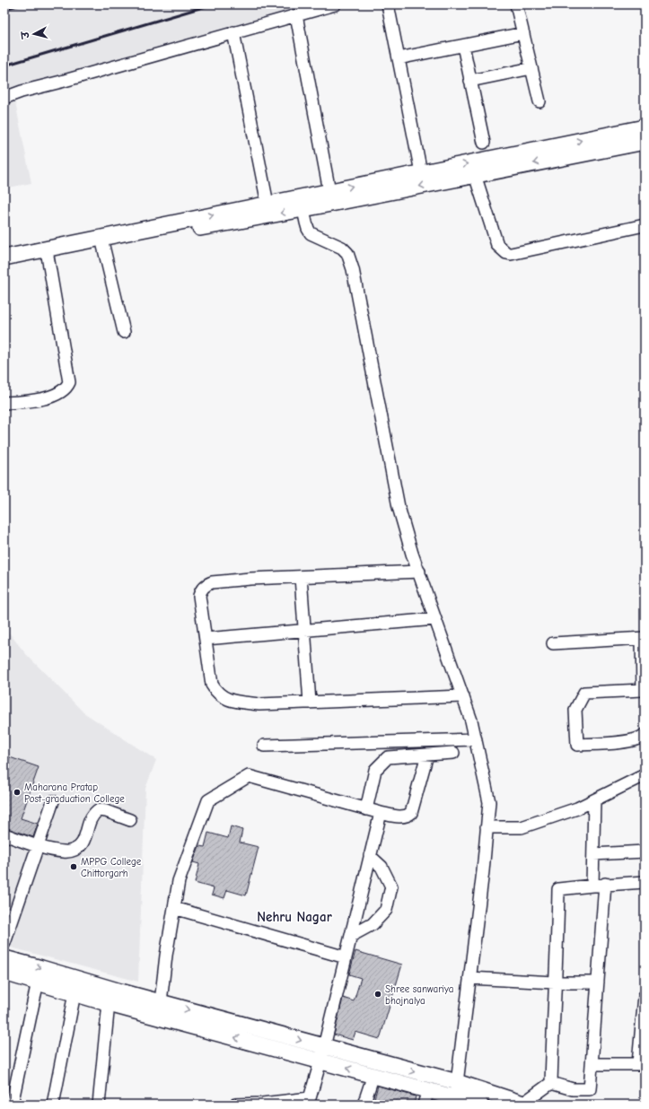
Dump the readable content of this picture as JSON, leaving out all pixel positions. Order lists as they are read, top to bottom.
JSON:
{
  "districts": ["Nehru Nagar"],
  "places": ["Maharana Pratap Post-graduation College", "MPPG College Chittorgarh", "Shree sanwariya bhojnalya"],
  "north": "left"
}
